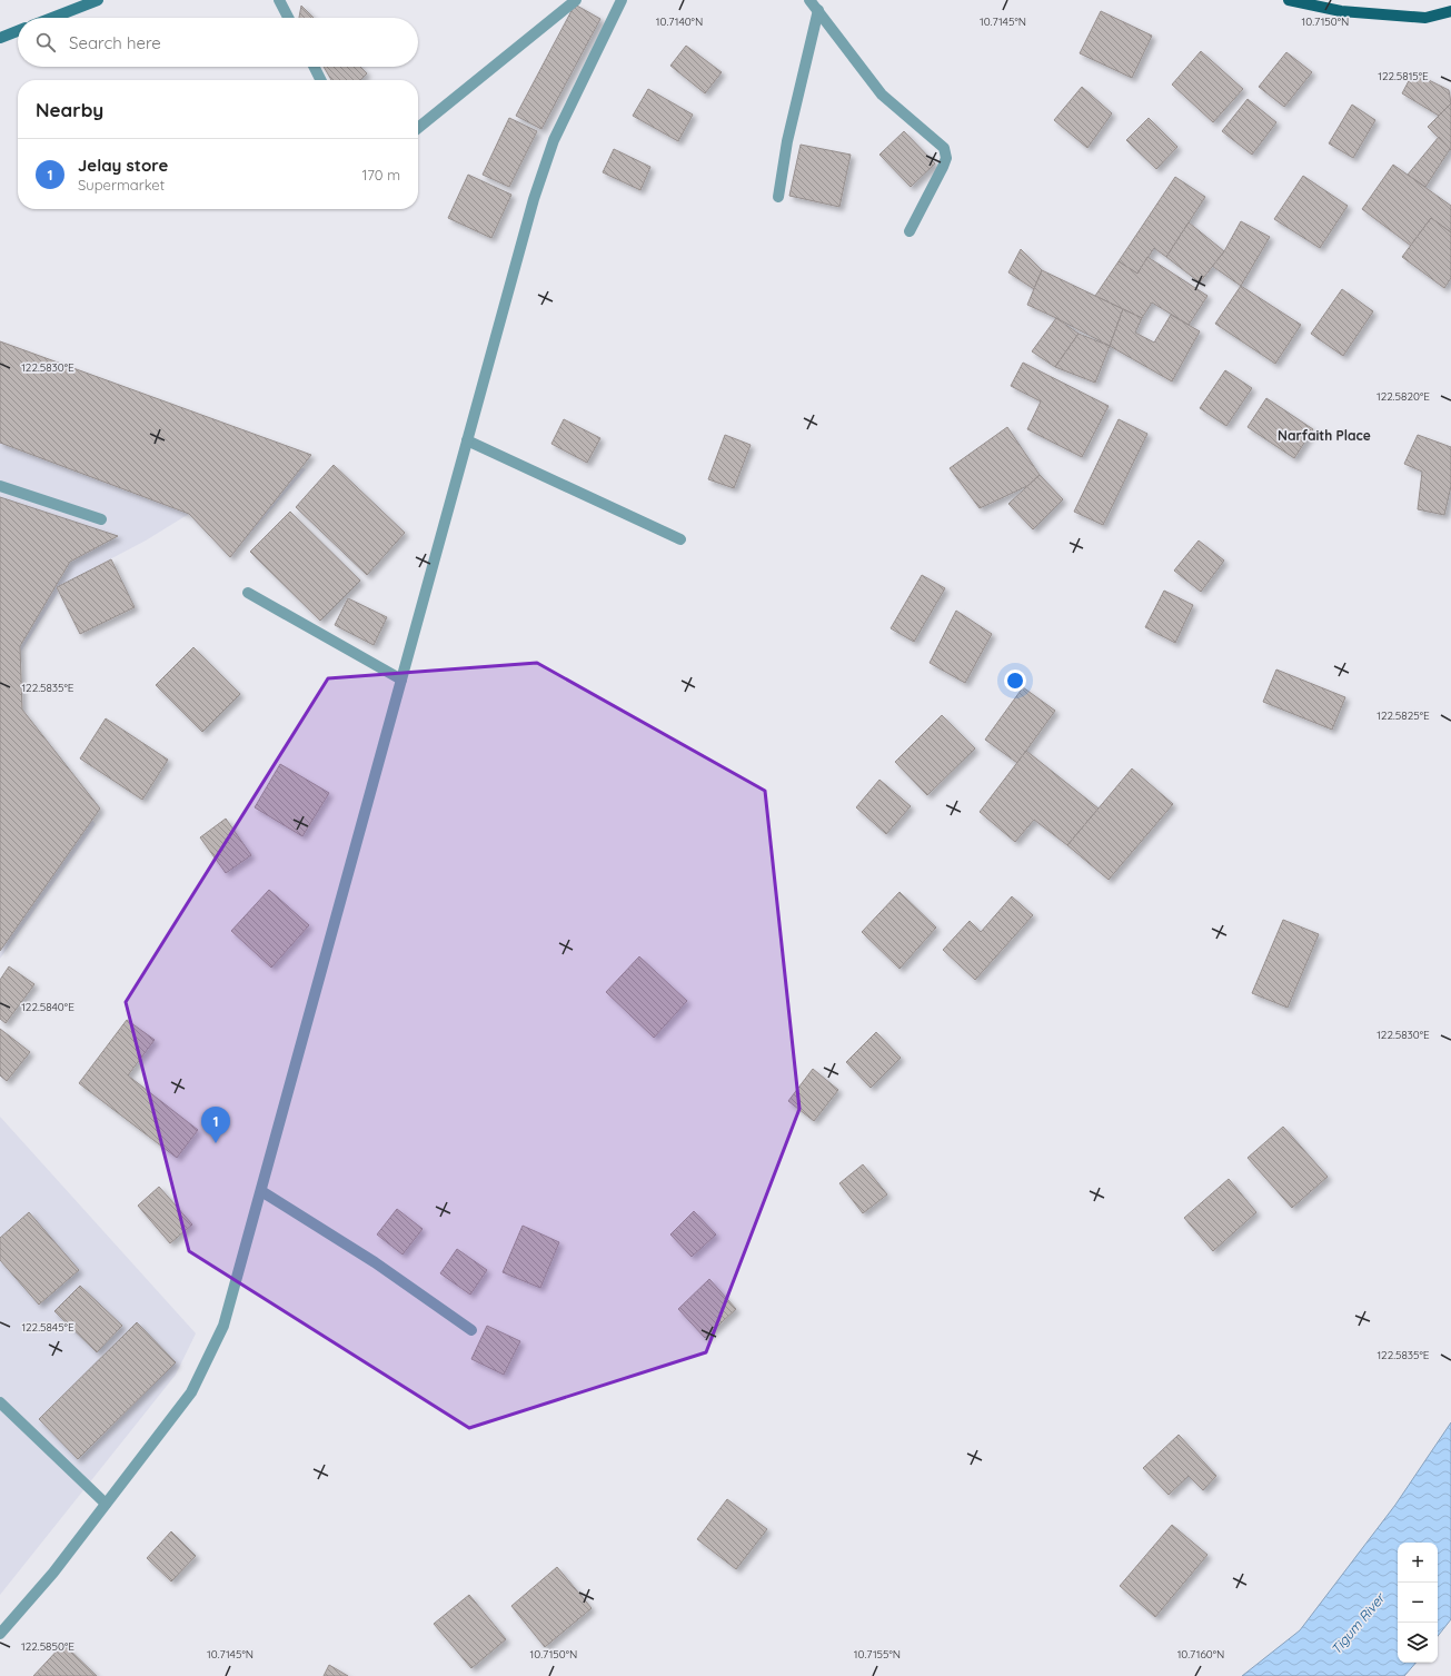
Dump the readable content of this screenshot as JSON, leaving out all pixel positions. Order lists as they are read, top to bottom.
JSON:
{
  "districts": ["Narfaith Place"],
  "water": ["Tigum River"],
  "page": {
    "search": "Search here",
    "heading": "Nearby",
    "list": [
      {
        "mark": "1",
        "name": "Jelay store",
        "note": "Supermarket",
        "value": "170 m"
      }
    ],
    "pins": "1",
    "map_buttons": ["+", "−"]
  },
  "coordinates": [
    "10.7140°N",
    "10.7145°N",
    "10.7150°N",
    "122.5815°E",
    "122.5830°E",
    "122.5820°E",
    "122.5835°E",
    "122.5825°E",
    "122.5840°E",
    "122.5845°E",
    "122.5850°E",
    "10.7155°N",
    "10.7160°N"
  ]
}
